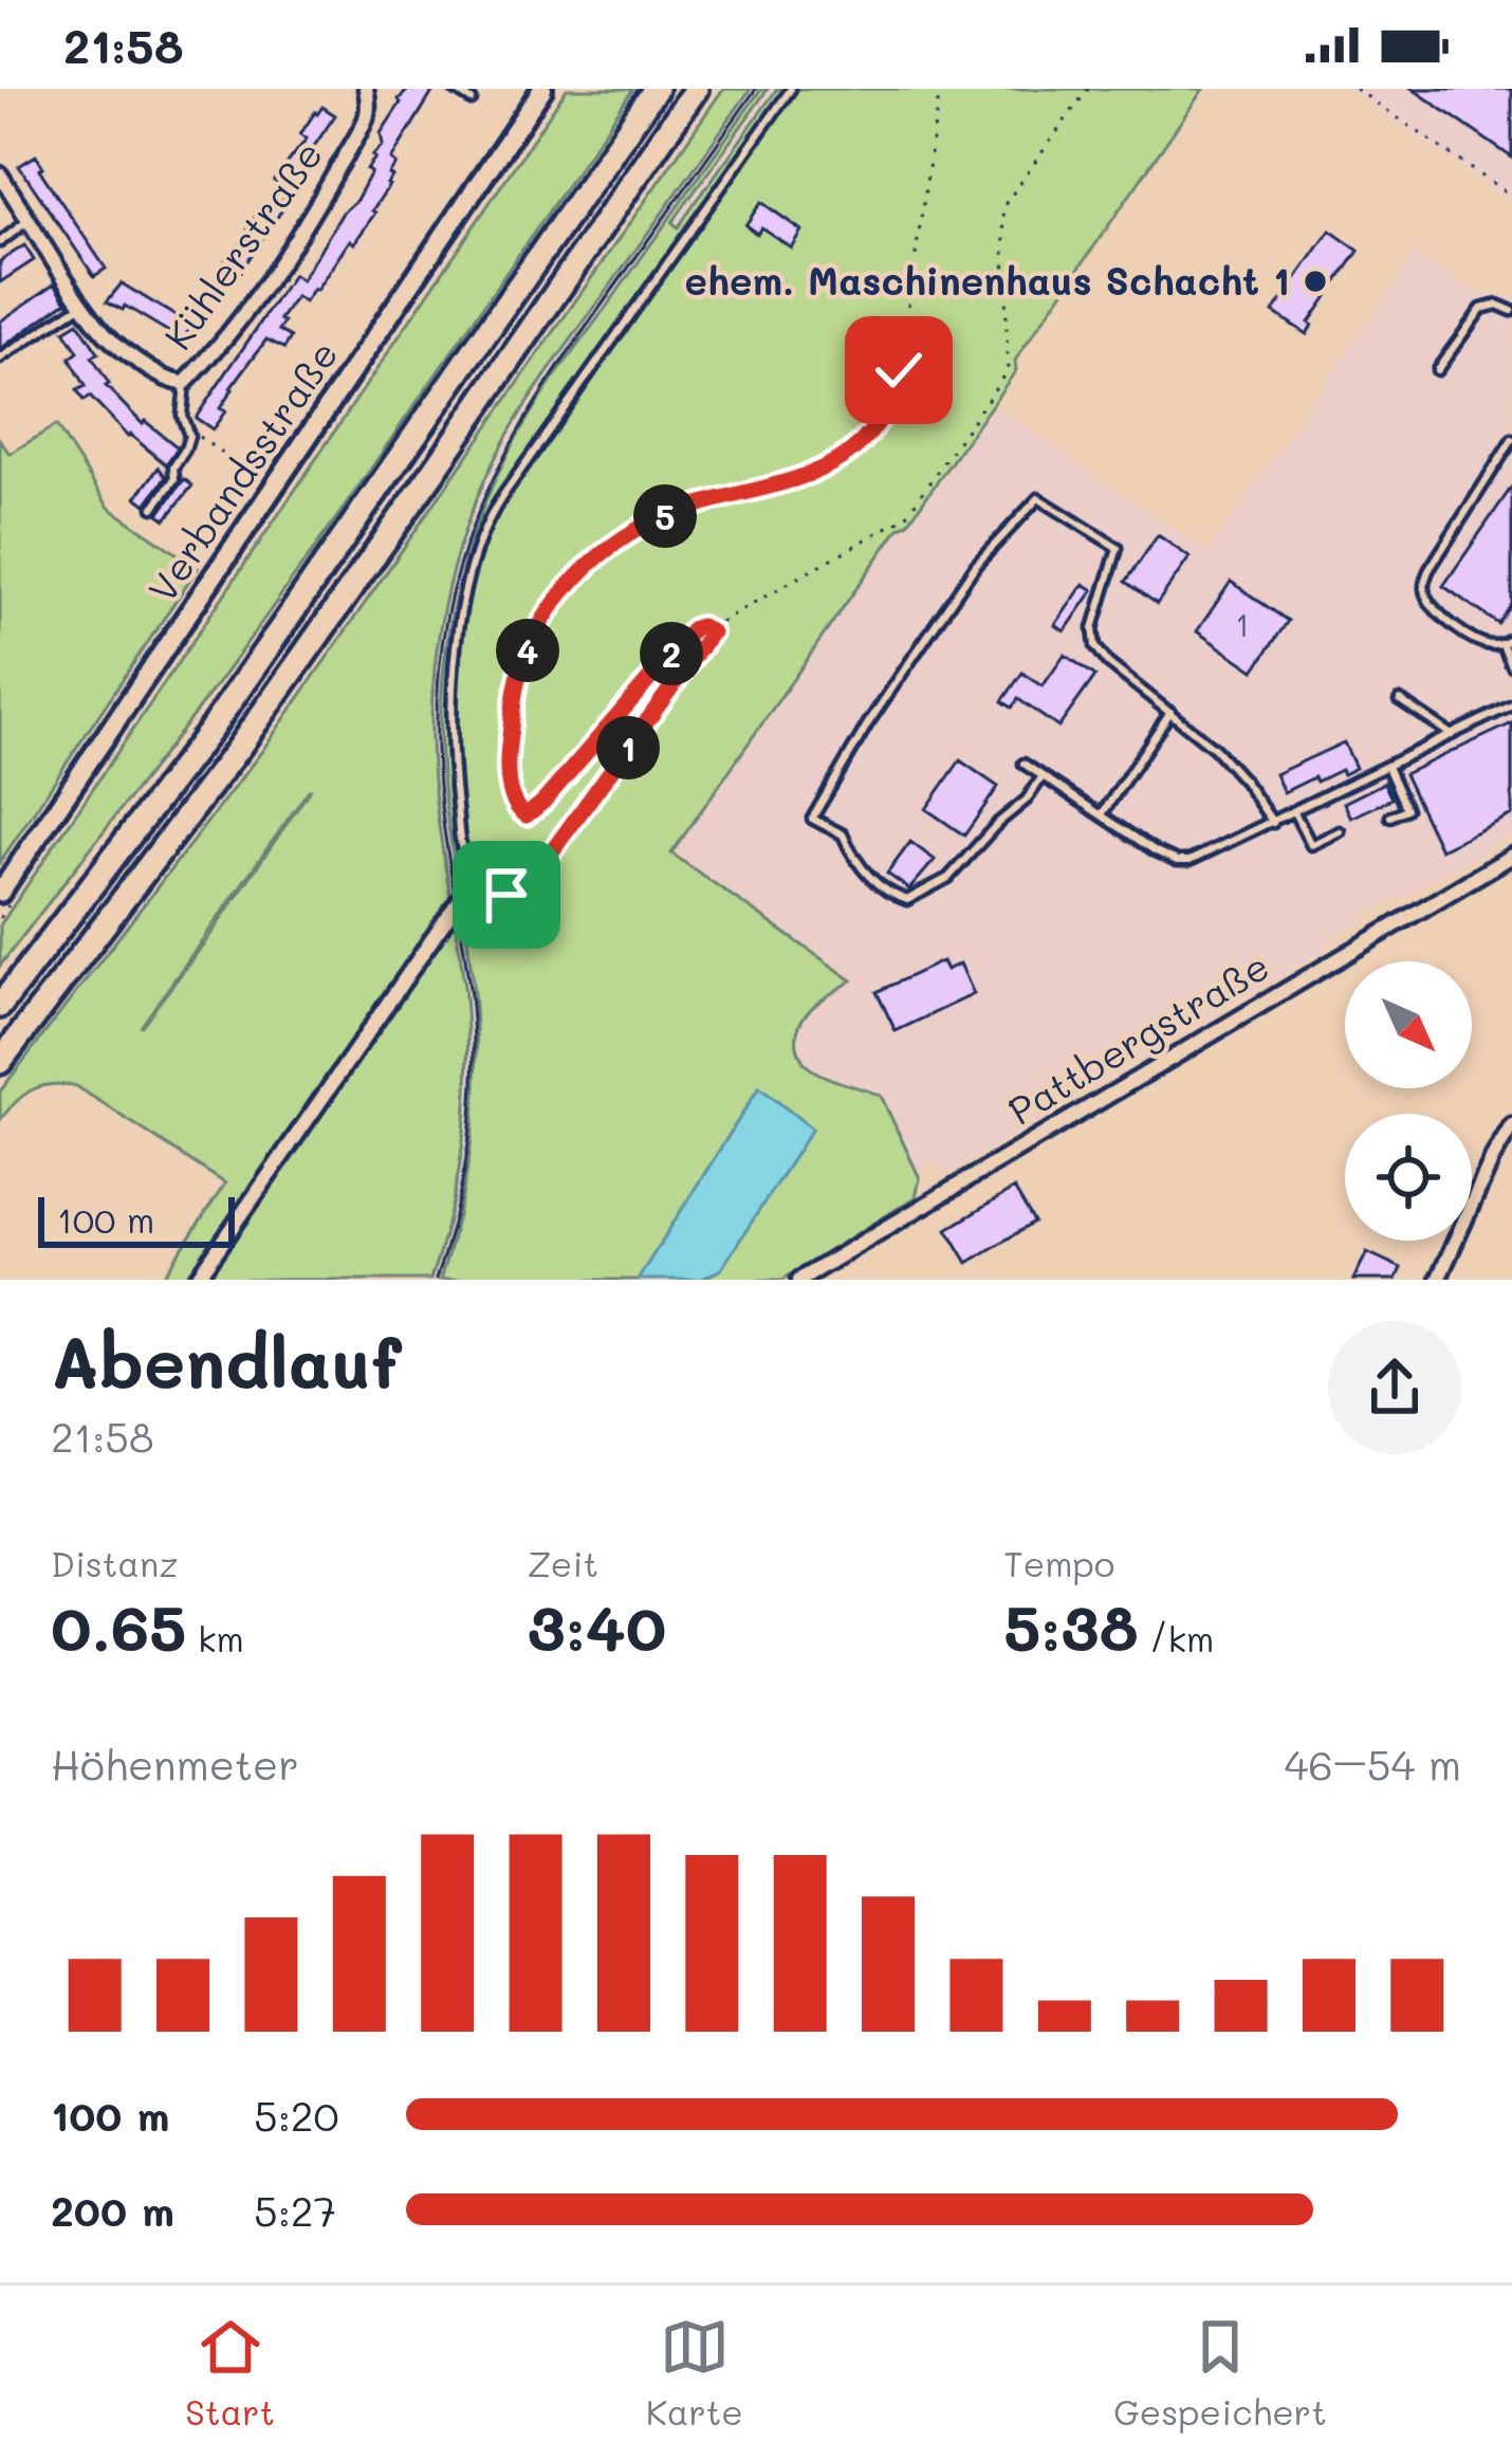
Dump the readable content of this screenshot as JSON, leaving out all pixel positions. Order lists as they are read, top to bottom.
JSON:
{
  "streets": {
    "main road": ["Verbandsstraße"],
    "street": ["Kühlerstraße", "Pattbergstraße"]
  },
  "places": ["ehem. Maschinenhaus Schacht 1"],
  "house_numbers": ["1"],
  "scale_bar": "100 m",
  "north": "bottom right",
  "page": {
    "status": "21:58",
    "pins": [
      "5",
      "4",
      "2",
      "1"
    ],
    "scale": "100 m",
    "heading": ["Abendlauf", "21:58"],
    "stats": [
      ["Distanz", "0.65 km"],
      ["Zeit", "3:40"],
      ["Tempo", "5:38 /km"]
    ],
    "chart": ["Höhenmeter", "46–54 m"],
    "list": [
      {
        "name": "100 m",
        "note": "5:20"
      },
      {
        "name": "200 m",
        "note": "5:27"
      }
    ],
    "tabs": ["Start", "Karte", "Gespeichert"]
  }
}
